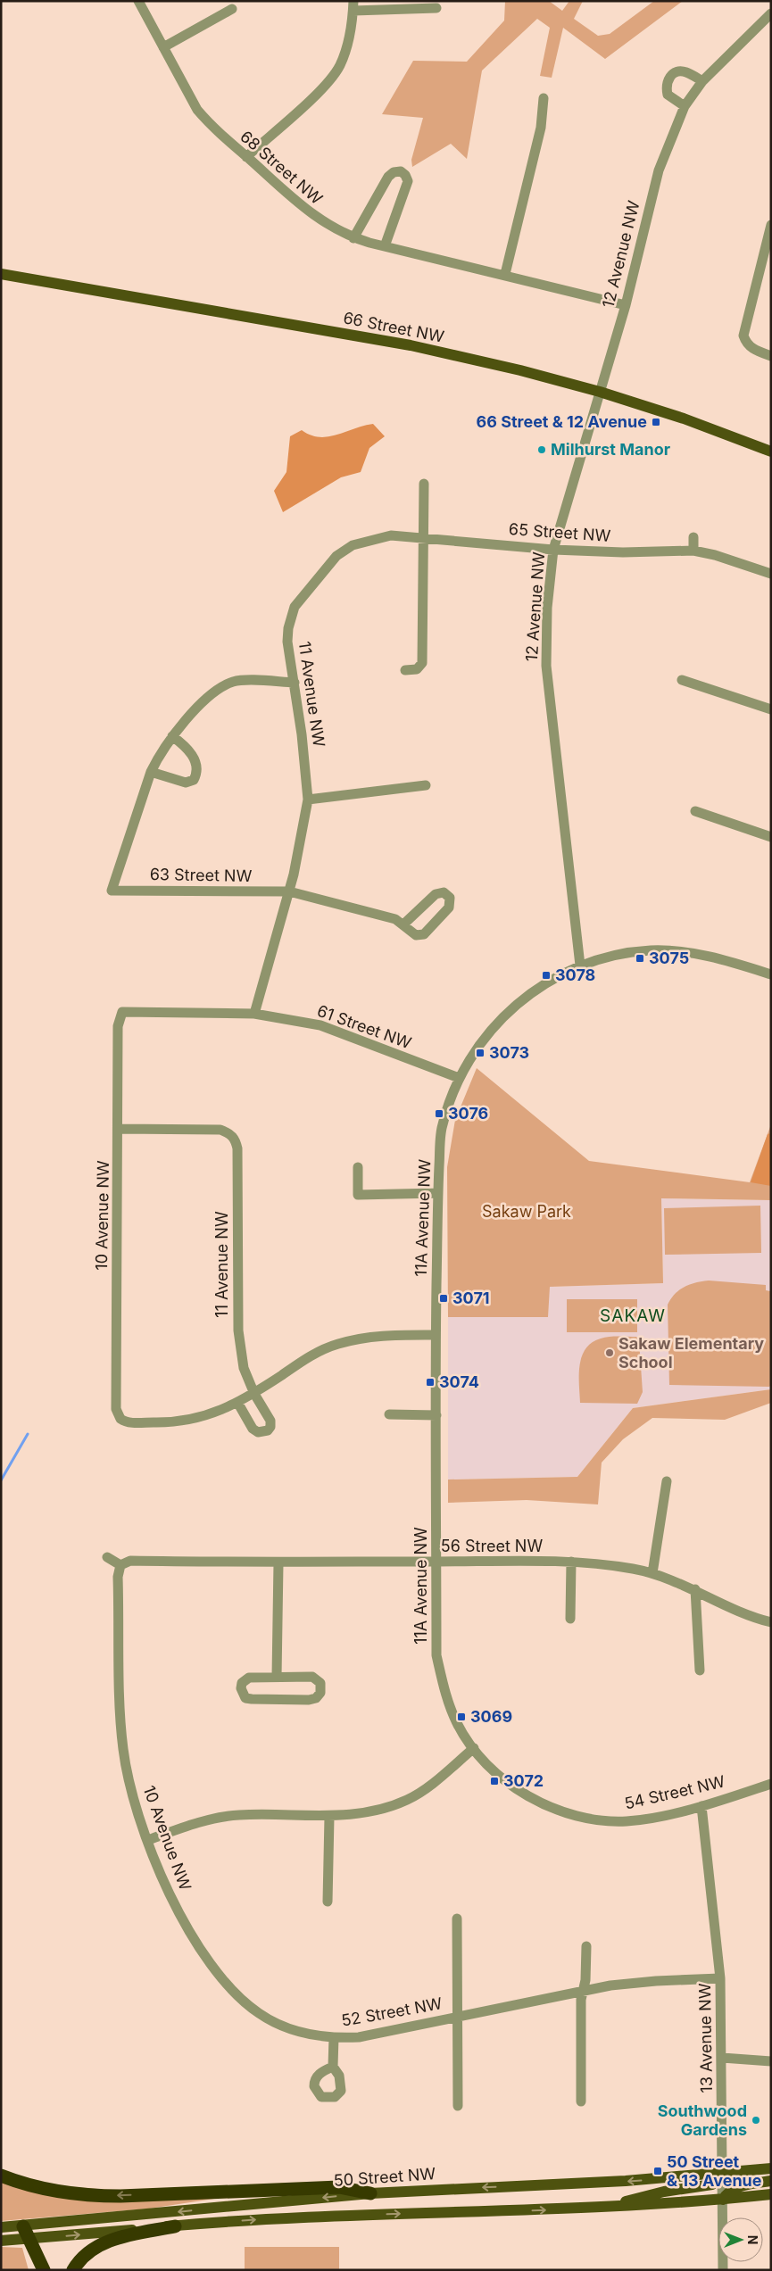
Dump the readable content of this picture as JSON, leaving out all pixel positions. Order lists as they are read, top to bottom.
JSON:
{
  "streets": {
    "main road": ["66 Street NW", "50 Street NW"],
    "street": [
      "68 Street NW",
      "12 Avenue NW",
      "65 Street NW",
      "11 Avenue NW",
      "63 Street NW",
      "61 Street NW",
      "10 Avenue NW",
      "11A Avenue NW",
      "56 Street NW",
      "54 Street NW",
      "52 Street NW",
      "13 Avenue NW"
    ]
  },
  "crossings": [
    ["68 Street NW", "12 Avenue NW"],
    ["12 Avenue NW", "66 Street NW"],
    ["12 Avenue NW", "65 Street NW"],
    ["12 Avenue NW", "11A Avenue NW"],
    ["65 Street NW", "11 Avenue NW"],
    ["11 Avenue NW", "63 Street NW"],
    ["11 Avenue NW", "61 Street NW"],
    ["11 Avenue NW", "10 Avenue NW"],
    ["61 Street NW", "10 Avenue NW"],
    ["61 Street NW", "11A Avenue NW"],
    ["10 Avenue NW", "56 Street NW"],
    ["10 Avenue NW", "52 Street NW"],
    ["11A Avenue NW", "56 Street NW"],
    ["11A Avenue NW", "54 Street NW"],
    ["54 Street NW", "13 Avenue NW"],
    ["52 Street NW", "13 Avenue NW"],
    ["13 Avenue NW", "50 Street NW"]
  ],
  "districts": ["SAKAW"],
  "parks": ["Sakaw Park"],
  "places": {
    "transit": [
      "66 Street & 12 Avenue",
      "3075",
      "3078",
      "3073",
      "3076",
      "3071",
      "3074",
      "3069",
      "3072",
      "50 Street & 13 Avenue"
    ],
    "other": ["Milhurst Manor", "Sakaw Elementary School", "Southwood Gardens"]
  },
  "north": "right"
}
